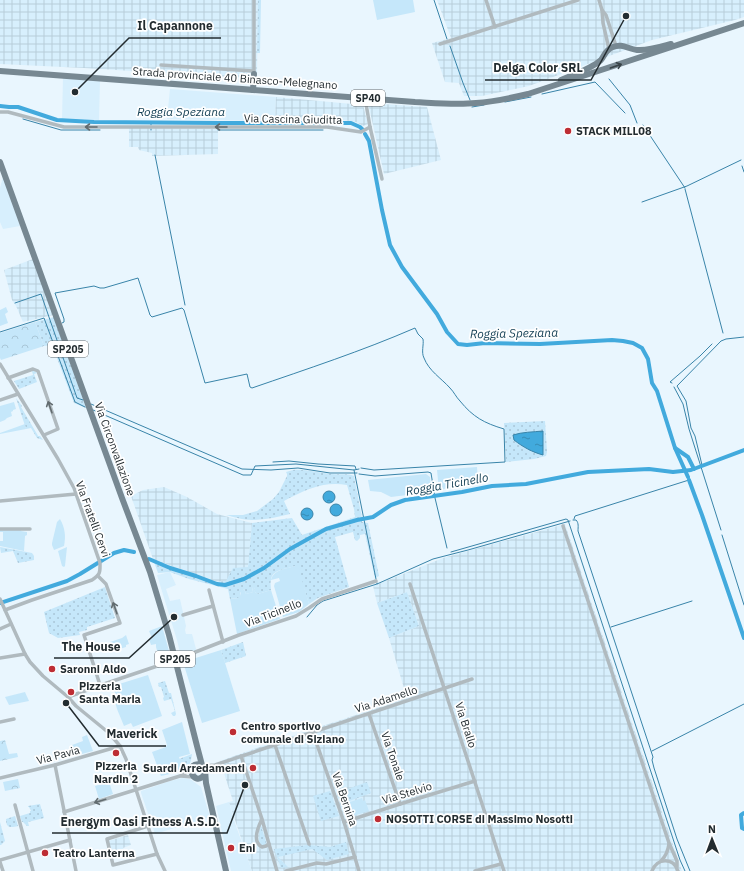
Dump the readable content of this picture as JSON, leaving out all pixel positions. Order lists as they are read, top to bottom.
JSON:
{
  "streets": {
    "main road": [
      "Strada provinciale 40 Binasco-Melegnano",
      "SP40",
      "SP205",
      "Via Circonvallazione"
    ],
    "street": [
      "Via Cascina Giuditta",
      "Via Fratelli Cervi",
      "Via Ticinello",
      "Via Adamello",
      "Via Brallo",
      "Via Pavia",
      "Via Tonale",
      "Via Stelvio",
      "Via Bernina"
    ]
  },
  "crossings": [
    ["SP205", "Via Circonvallazione"],
    ["Via Circonvallazione", "Via Ticinello"],
    ["Via Adamello", "Via Brallo"],
    ["Via Adamello", "Via Tonale"],
    ["Via Adamello", "Via Bernina"],
    ["Via Brallo", "Via Stelvio"],
    ["Via Tonale", "Via Stelvio"],
    ["Via Stelvio", "Via Bernina"]
  ],
  "one_way": ["Via Cascina Giuditta"],
  "water": ["Roggia Speziana", "Roggia Ticinello"],
  "places": [
    "Delga Color SRL",
    "Il Capannone",
    "STACK MILL08",
    "The House",
    "Saronni Aldo",
    "Pizzeria Santa Maria",
    "Maverick",
    "Centro sportivo comunale di Siziano",
    "Pizzeria Nardin 2",
    "Suardi Arredamenti",
    "Energym Oasi Fitness A.S.D.",
    "NOSOTTI CORSE di Massimo Nosotti",
    "Eni",
    "Teatro Lanterna"
  ],
  "north": "top"
}
